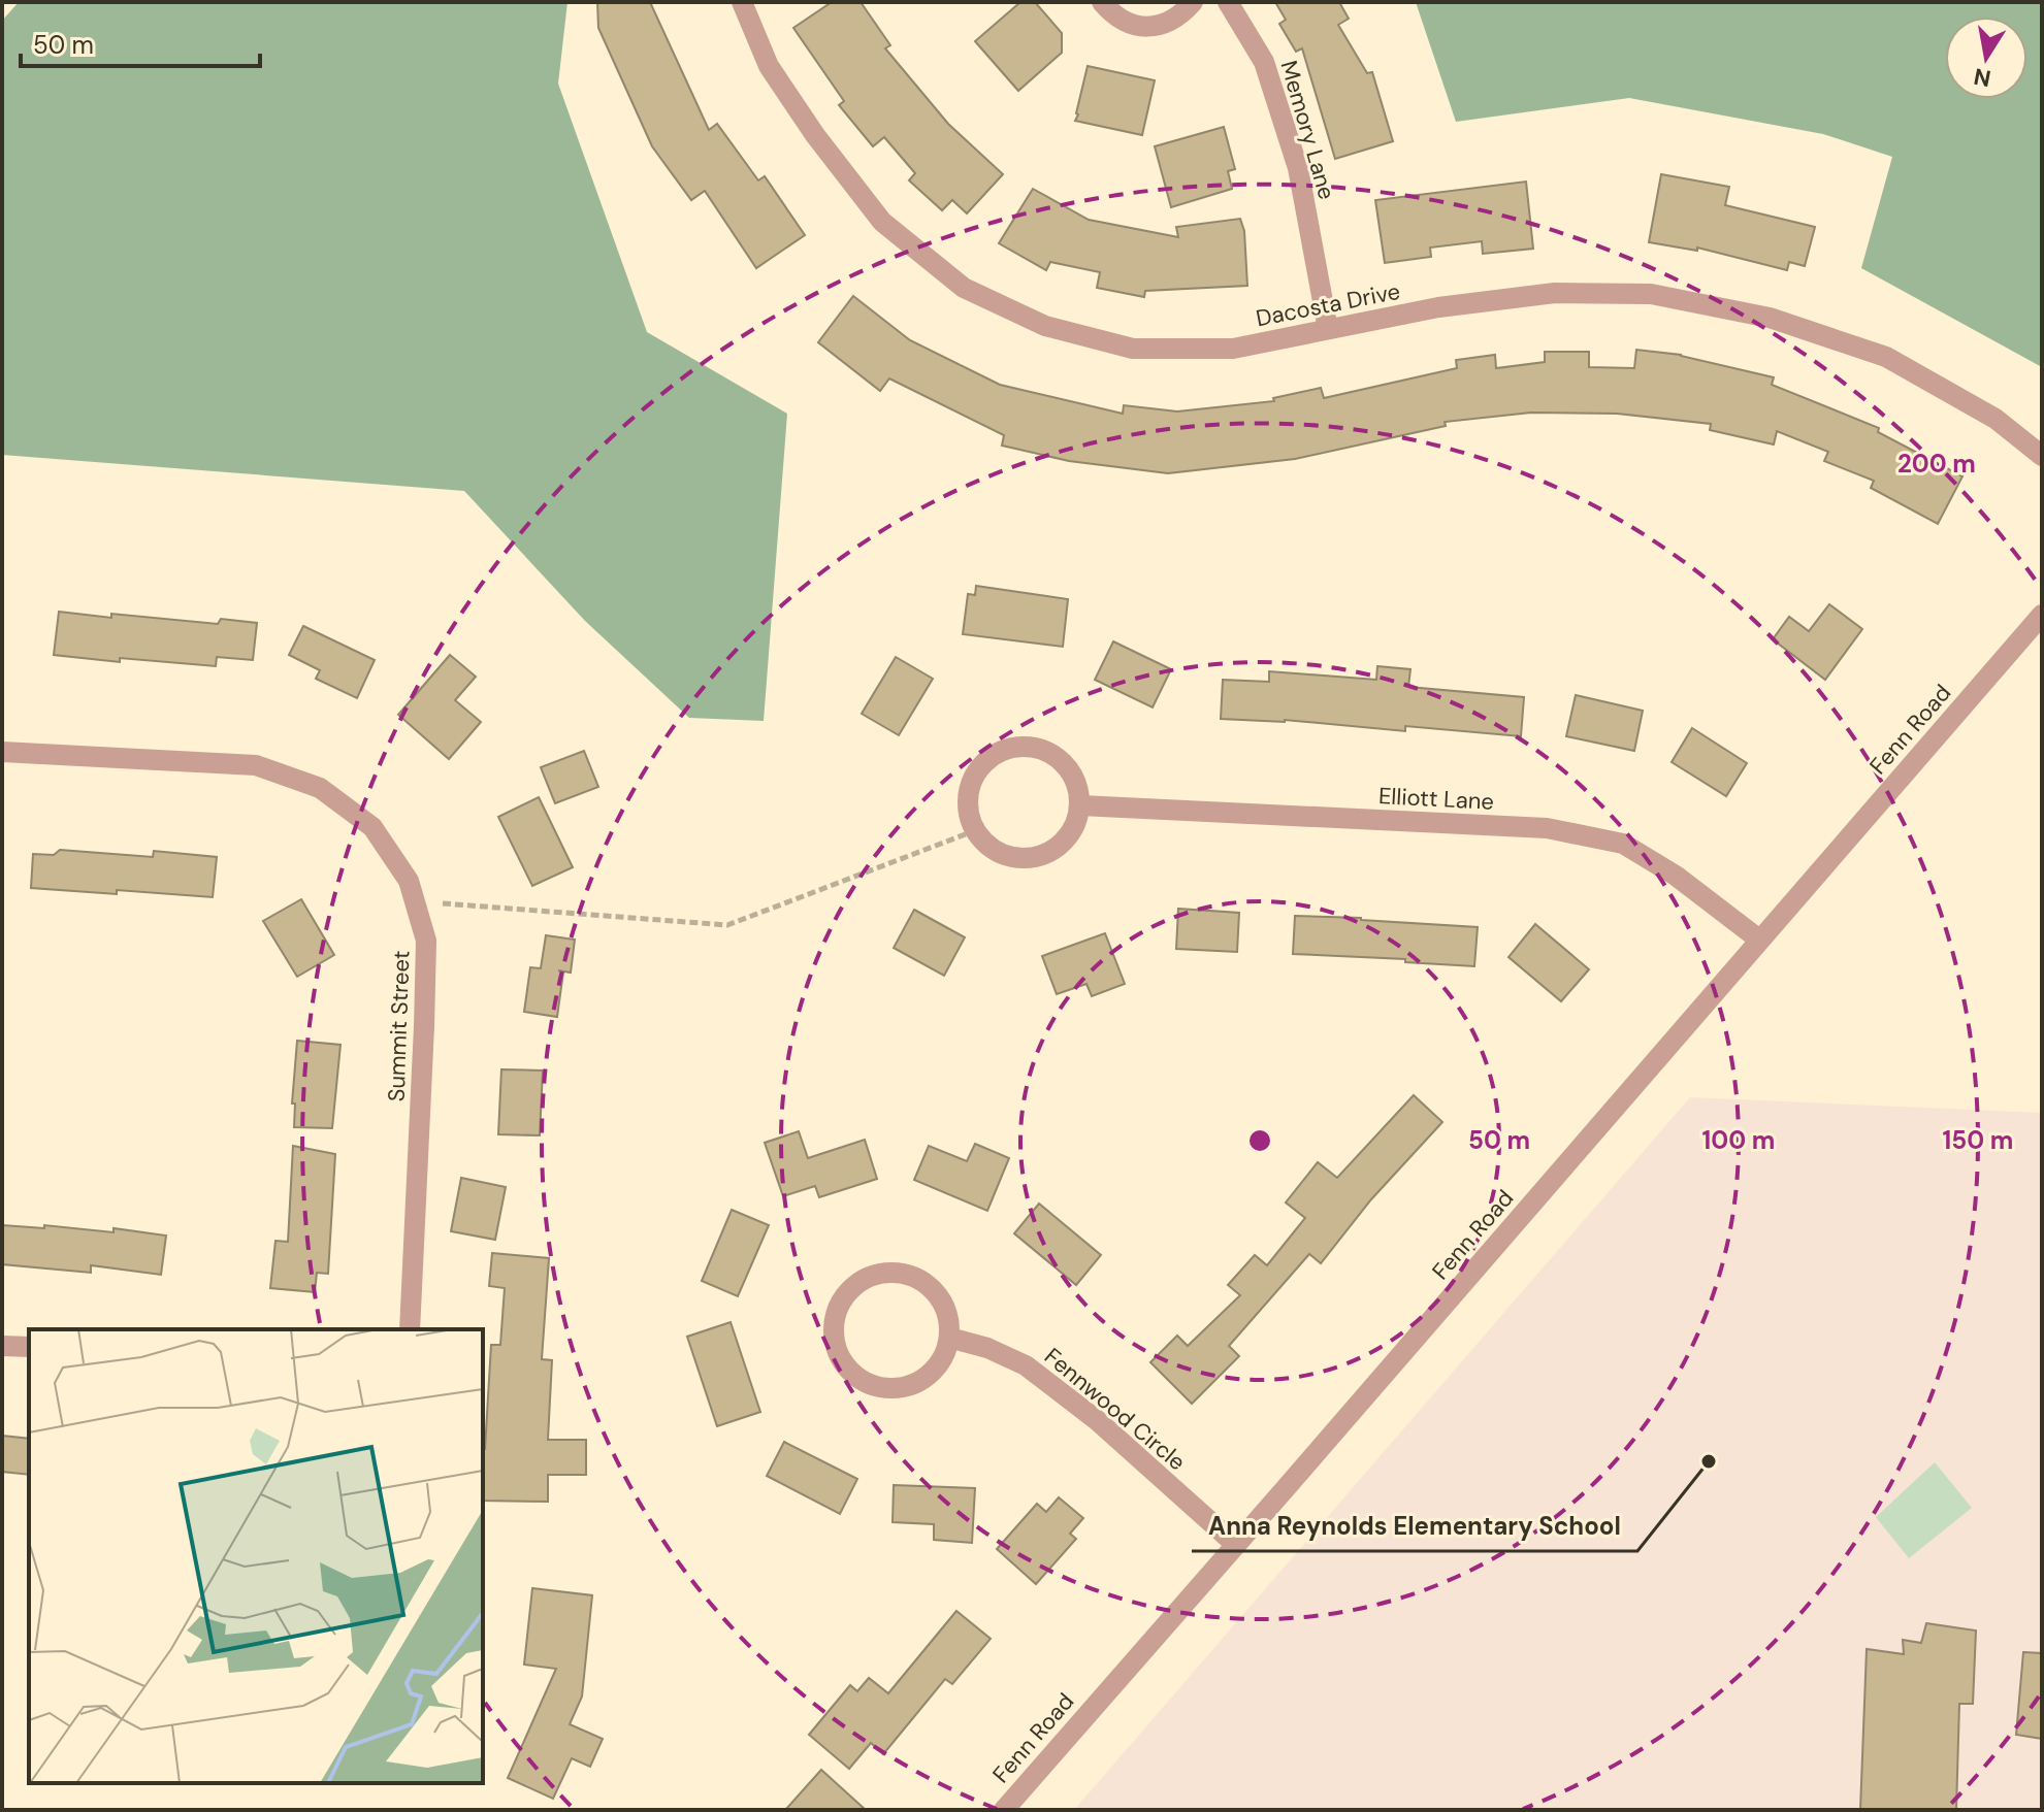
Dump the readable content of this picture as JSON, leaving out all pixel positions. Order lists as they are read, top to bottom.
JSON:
{
  "streets": {
    "street": [
      "Memory Lane",
      "Dacosta Drive",
      "Fenn Road",
      "Elliott Lane",
      "Summit Street",
      "Fennwood Circle"
    ]
  },
  "crossings": [
    ["Memory Lane", "Dacosta Drive"],
    ["Fenn Road", "Elliott Lane"],
    ["Fenn Road", "Fennwood Circle"]
  ],
  "places": ["Anna Reynolds Elementary School"],
  "scale_bar": "50 m",
  "north": "bottom",
  "rings": [
    "200 m",
    "50 m",
    "100 m",
    "150 m"
  ]
}
